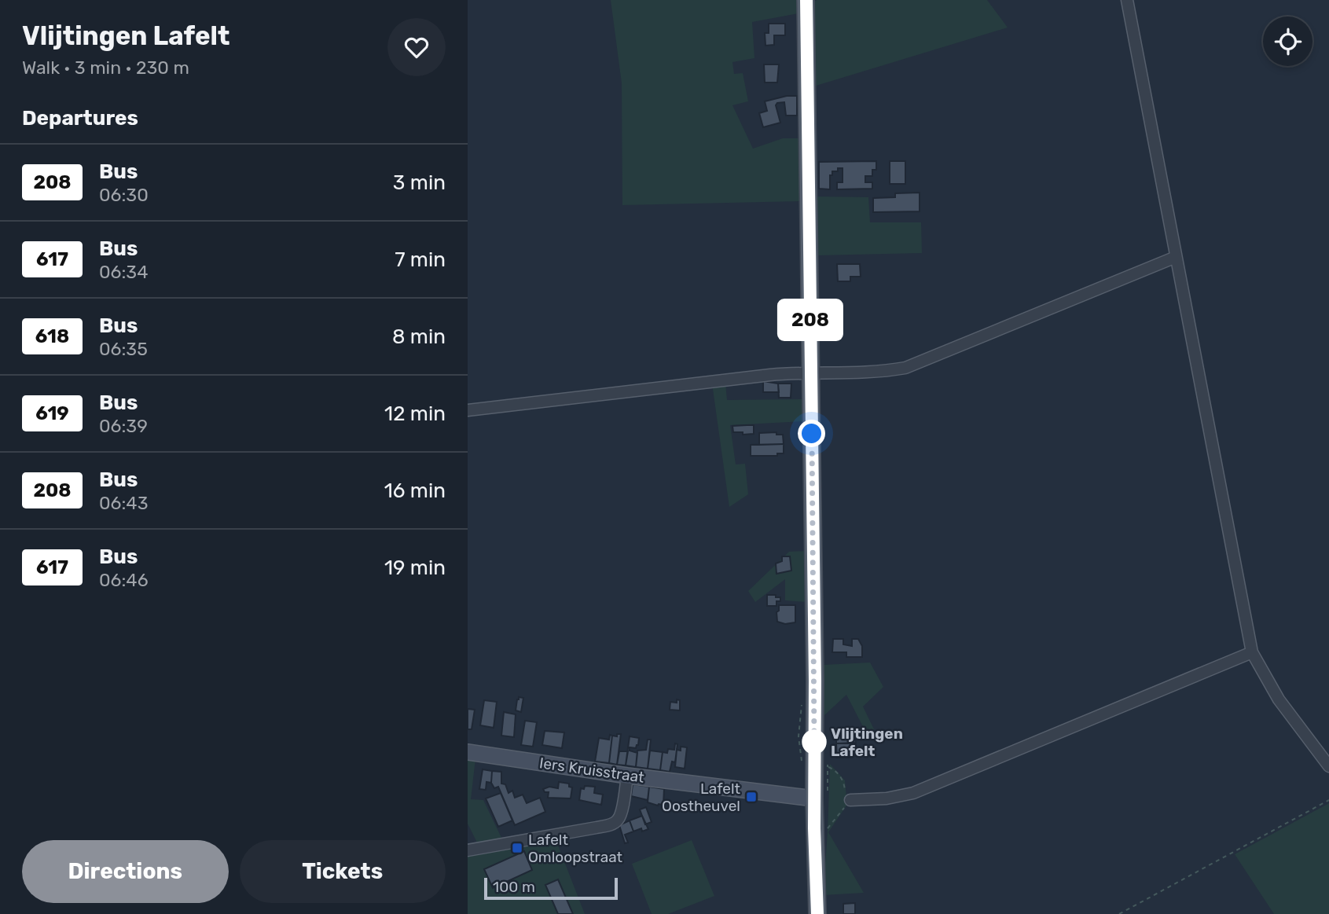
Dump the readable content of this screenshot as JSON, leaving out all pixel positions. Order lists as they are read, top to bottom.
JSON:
{
  "streets": {
    "street": ["Iers Kruisstraat"]
  },
  "places": {
    "other": ["Vlijtingen Lafelt"],
    "transit": ["Lafelt Oostheuvel", "Lafelt Omloopstraat"]
  },
  "lines": ["bus line 208"],
  "scale_bar": "100 m",
  "page": {
    "heading": [
      ["Vlijtingen Lafelt", "Walk · 3 min · 230 m"],
      "Departures"
    ],
    "on_map": "208",
    "list": [
      {
        "mark": "208",
        "name": "Bus",
        "note": "06:30",
        "value": "3 min"
      },
      {
        "mark": "617",
        "name": "Bus",
        "note": "06:34",
        "value": "7 min"
      },
      {
        "mark": "618",
        "name": "Bus",
        "note": "06:35",
        "value": "8 min"
      },
      {
        "mark": "619",
        "name": "Bus",
        "note": "06:39",
        "value": "12 min"
      },
      {
        "mark": "208",
        "name": "Bus",
        "note": "06:43",
        "value": "16 min"
      },
      {
        "mark": "617",
        "name": "Bus",
        "note": "06:46",
        "value": "19 min"
      }
    ],
    "buttons": ["Directions", "Tickets"],
    "scale": "100 m"
  }
}
